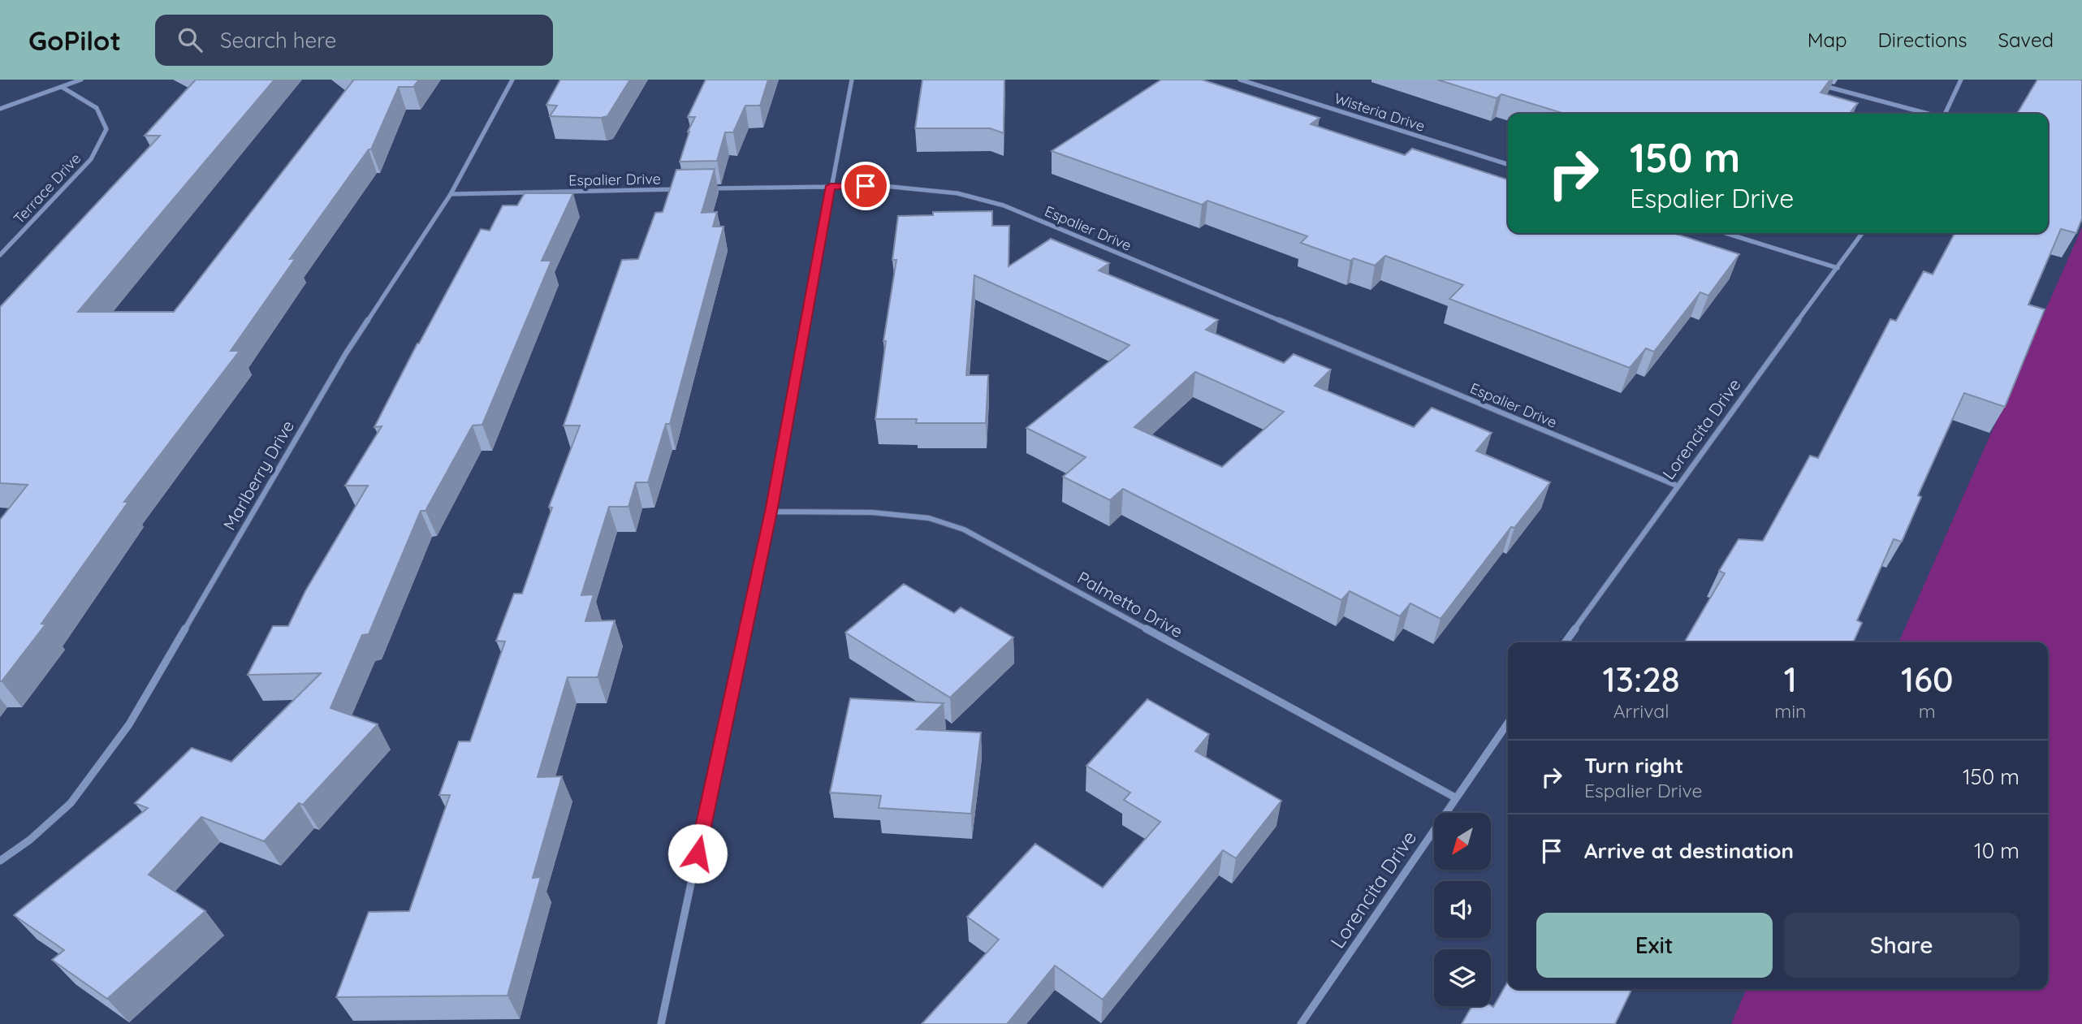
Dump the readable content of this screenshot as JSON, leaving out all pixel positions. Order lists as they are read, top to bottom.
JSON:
{
  "streets": {
    "street": [
      "Wisteria Drive",
      "Espalier Drive",
      "Terrace Drive",
      "Lorencita Drive",
      "Marlberry Drive",
      "Palmetto Drive"
    ]
  },
  "crossings": [
    ["Espalier Drive", "Lorencita Drive"],
    ["Espalier Drive", "Marlberry Drive"],
    ["Lorencita Drive", "Palmetto Drive"]
  ],
  "north": "bottom left",
  "page": {
    "header": "GoPilot",
    "search": "Search here",
    "nav": ["Map", "Directions", "Saved"],
    "turn": ["150 m", "Espalier Drive"],
    "eta": [
      "13:28",
      "Arrival",
      "1",
      "min",
      "160",
      "m"
    ],
    "list": [
      {
        "name": "Turn right",
        "note": "Espalier Drive",
        "value": "150 m"
      },
      {
        "name": "Arrive at destination",
        "value": "10 m"
      }
    ],
    "buttons": ["Exit", "Share"]
  }
}
